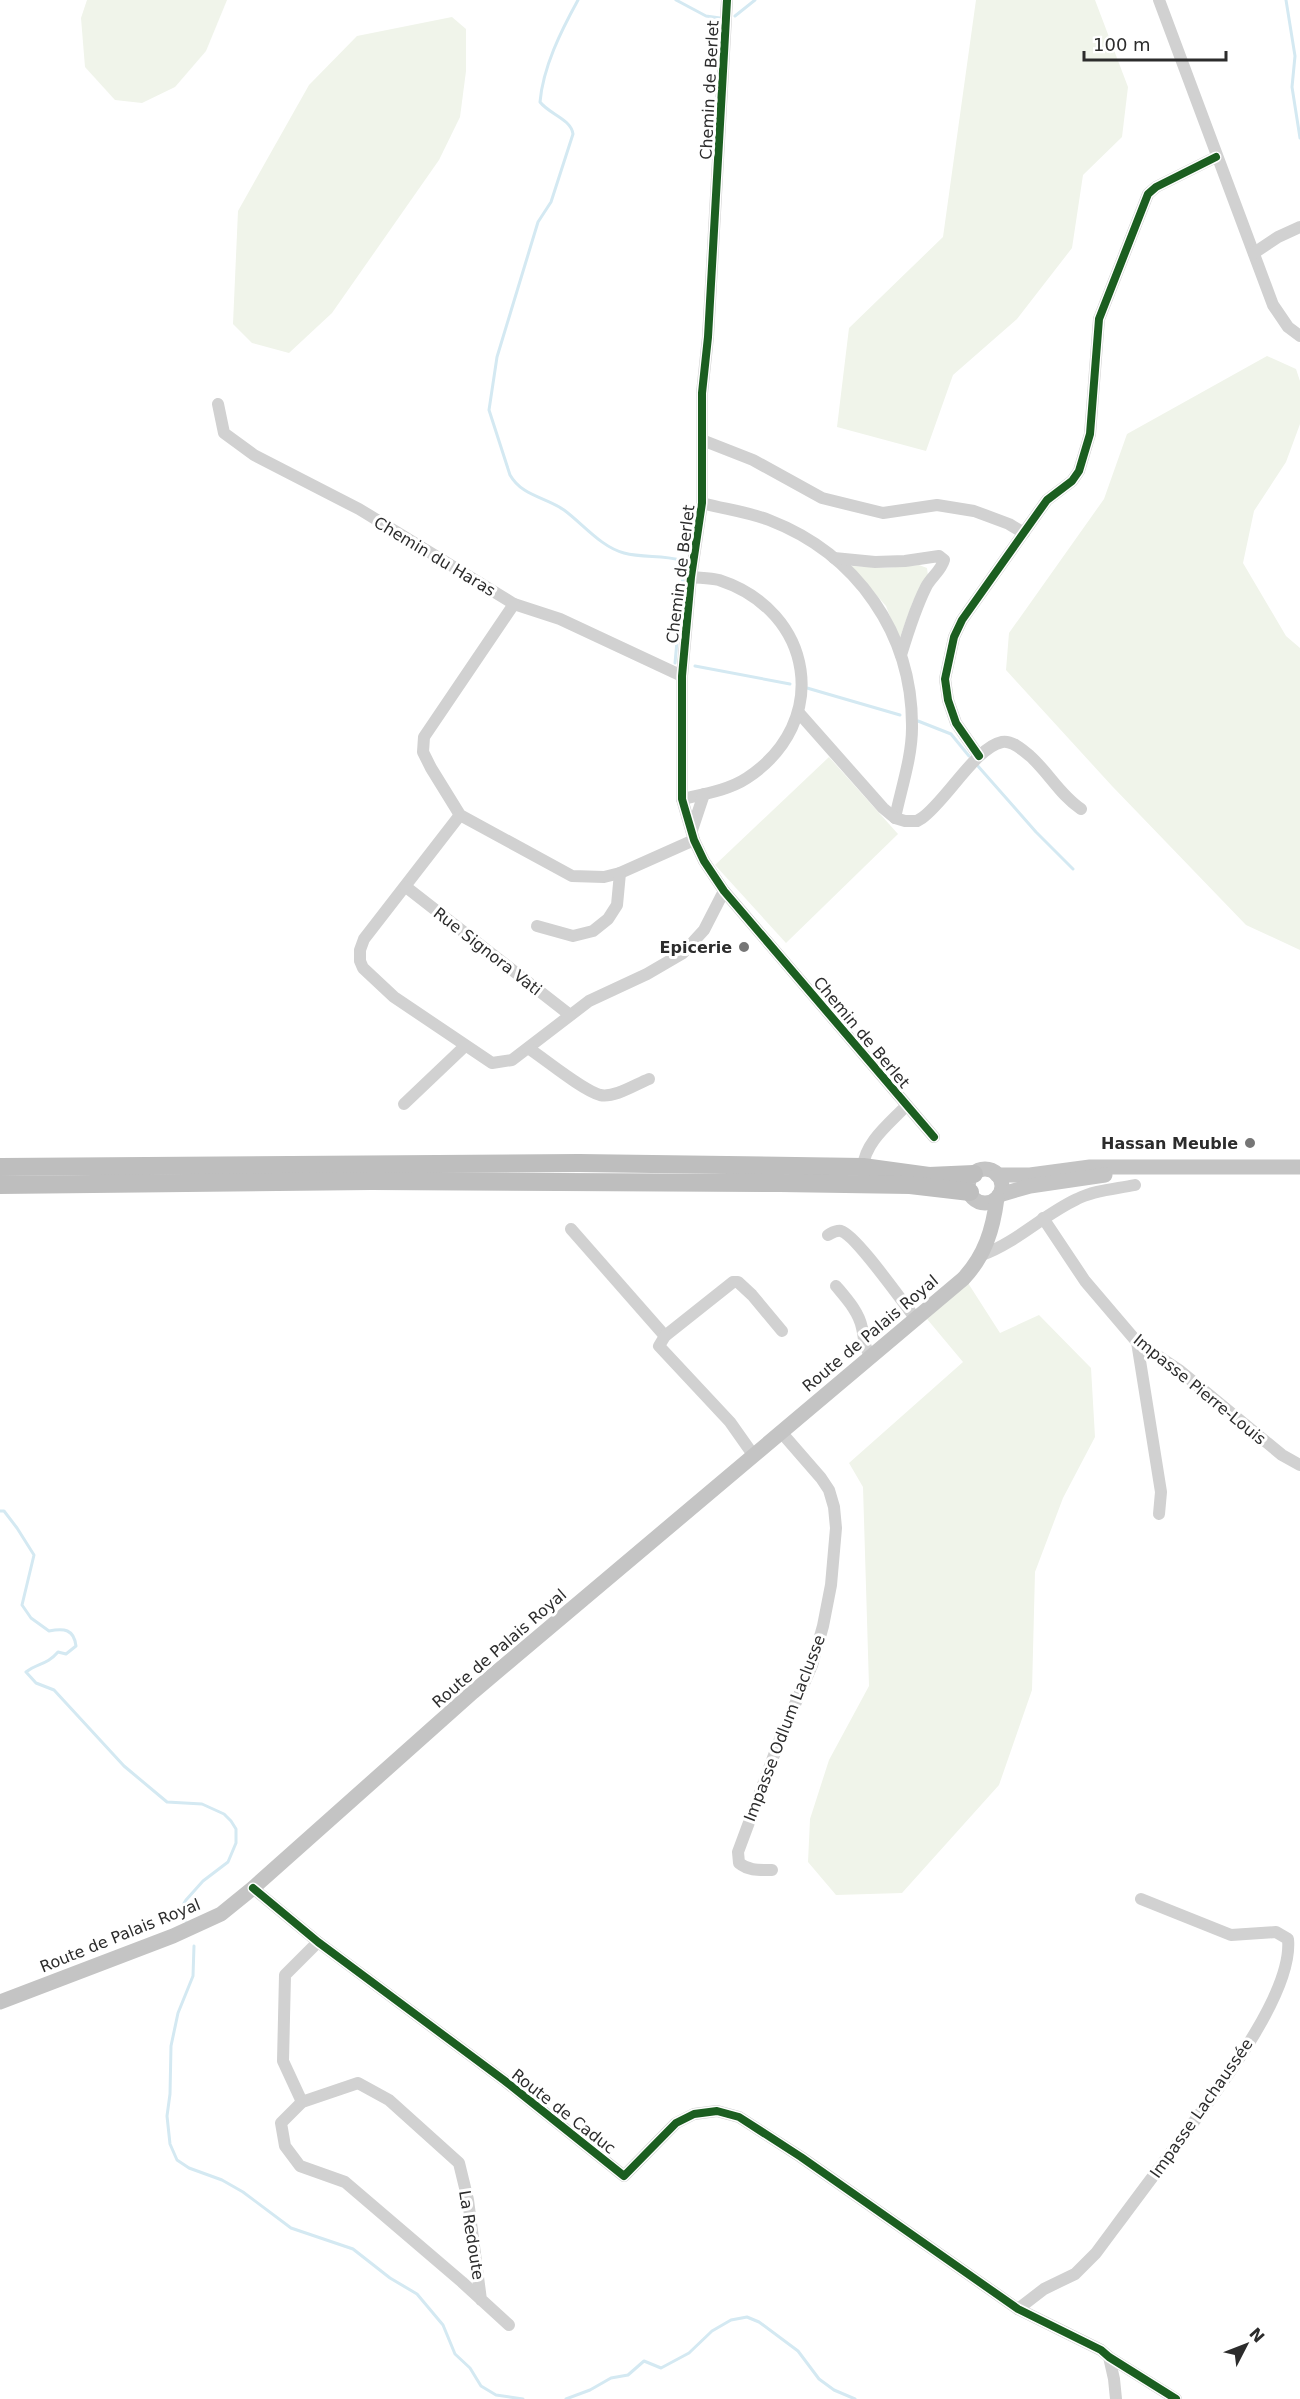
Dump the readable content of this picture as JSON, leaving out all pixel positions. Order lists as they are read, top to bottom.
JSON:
{
  "streets": {
    "main road": ["Route de Palais Royal"],
    "street": [
      "Chemin de Berlet",
      "Chemin du Haras",
      "Rue Signora Vati",
      "Impasse Pierre-Louis",
      "Impasse Odlum Laclusse",
      "Impasse Lachaussée",
      "Route de Caduc",
      "La Redoute"
    ]
  },
  "crossings": [
    ["Chemin de Berlet", "Chemin du Haras"],
    ["Route de Palais Royal", "Impasse Odlum Laclusse"],
    ["Route de Palais Royal", "Route de Caduc"],
    ["Impasse Lachaussée", "Route de Caduc"]
  ],
  "places": ["Epicerie", "Hassan Meuble"],
  "scale_bar": "100 m",
  "north": "top right"
}
